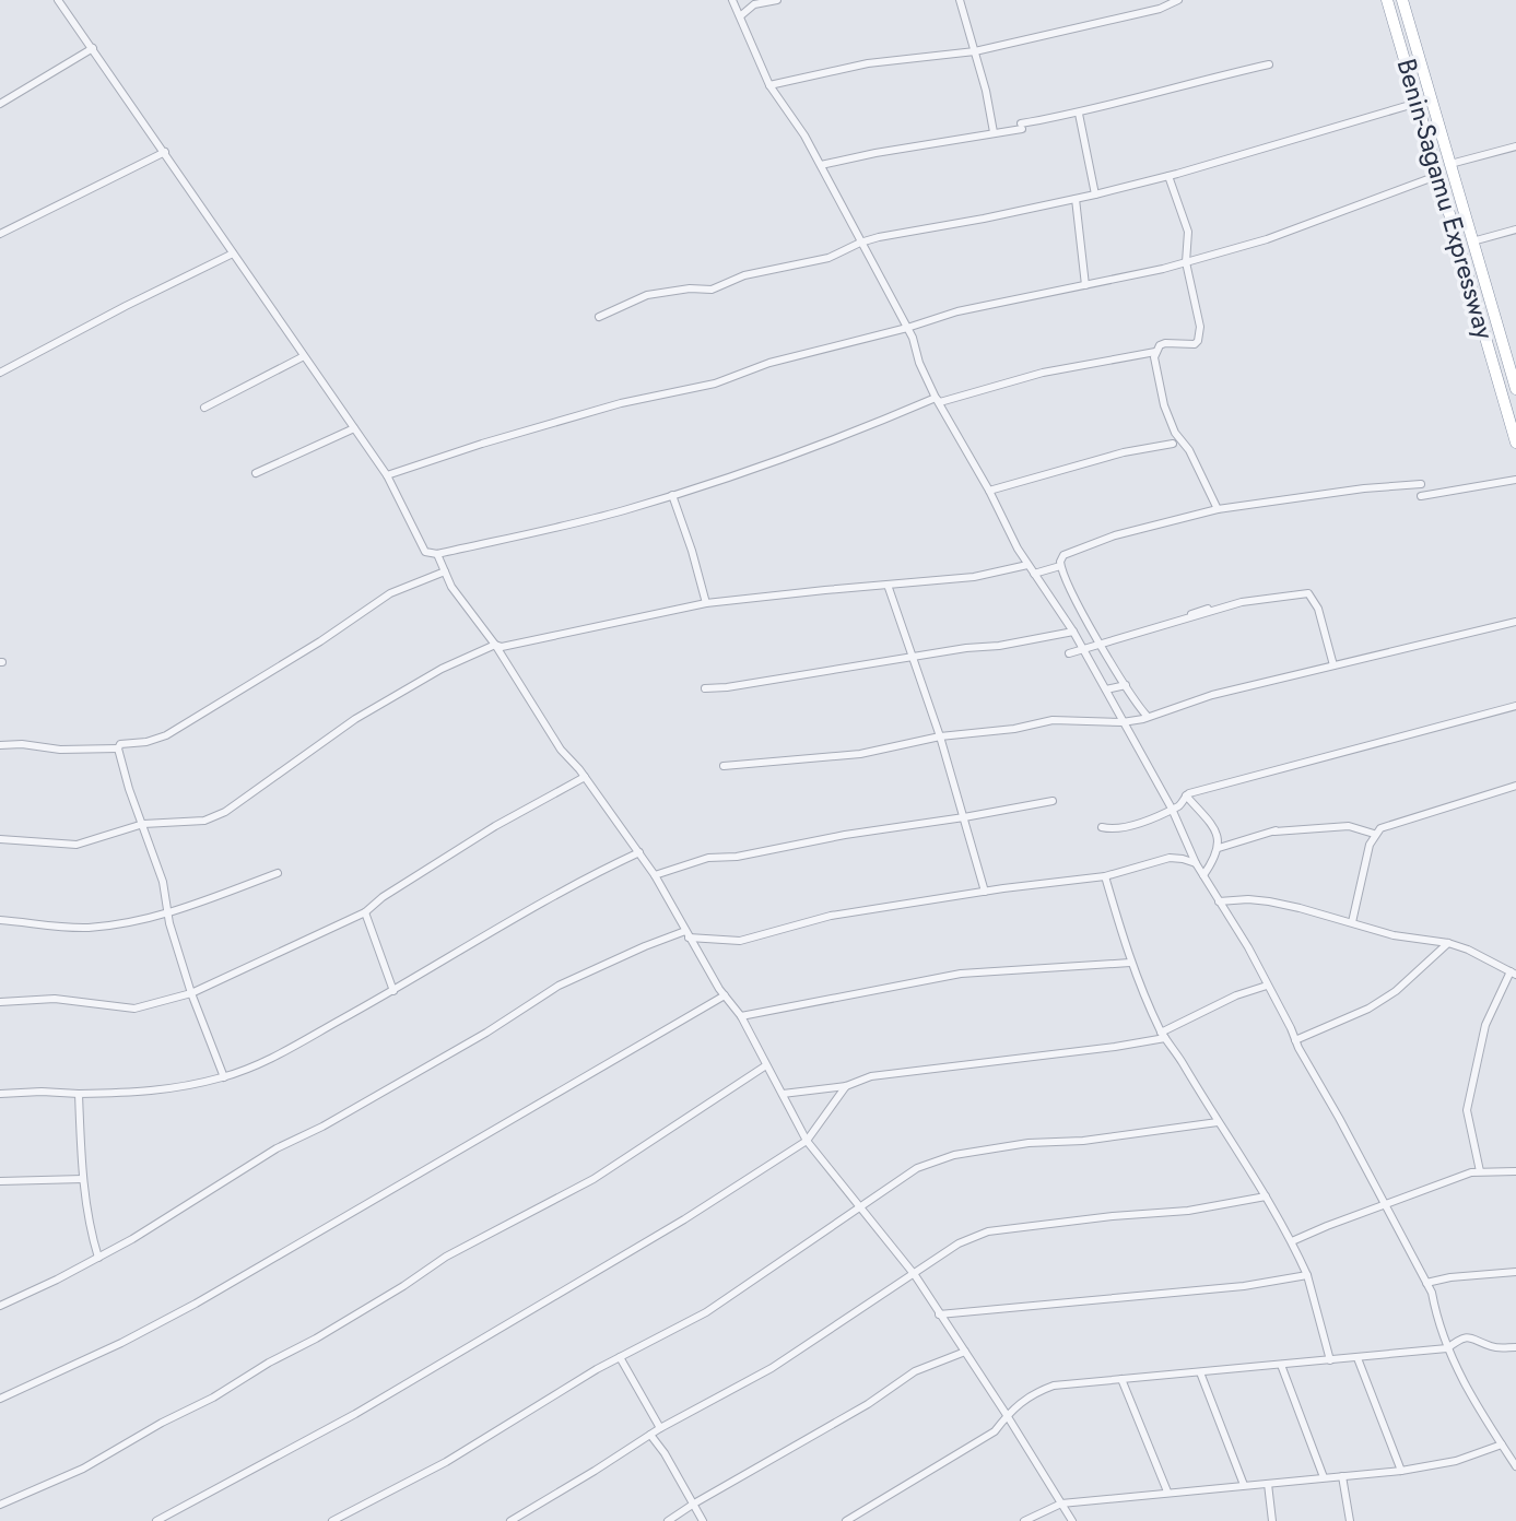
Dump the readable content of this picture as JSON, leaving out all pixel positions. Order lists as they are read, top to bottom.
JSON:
{
  "streets": {
    "highway": ["Benin-Sagamu Expressway"]
  }
}
